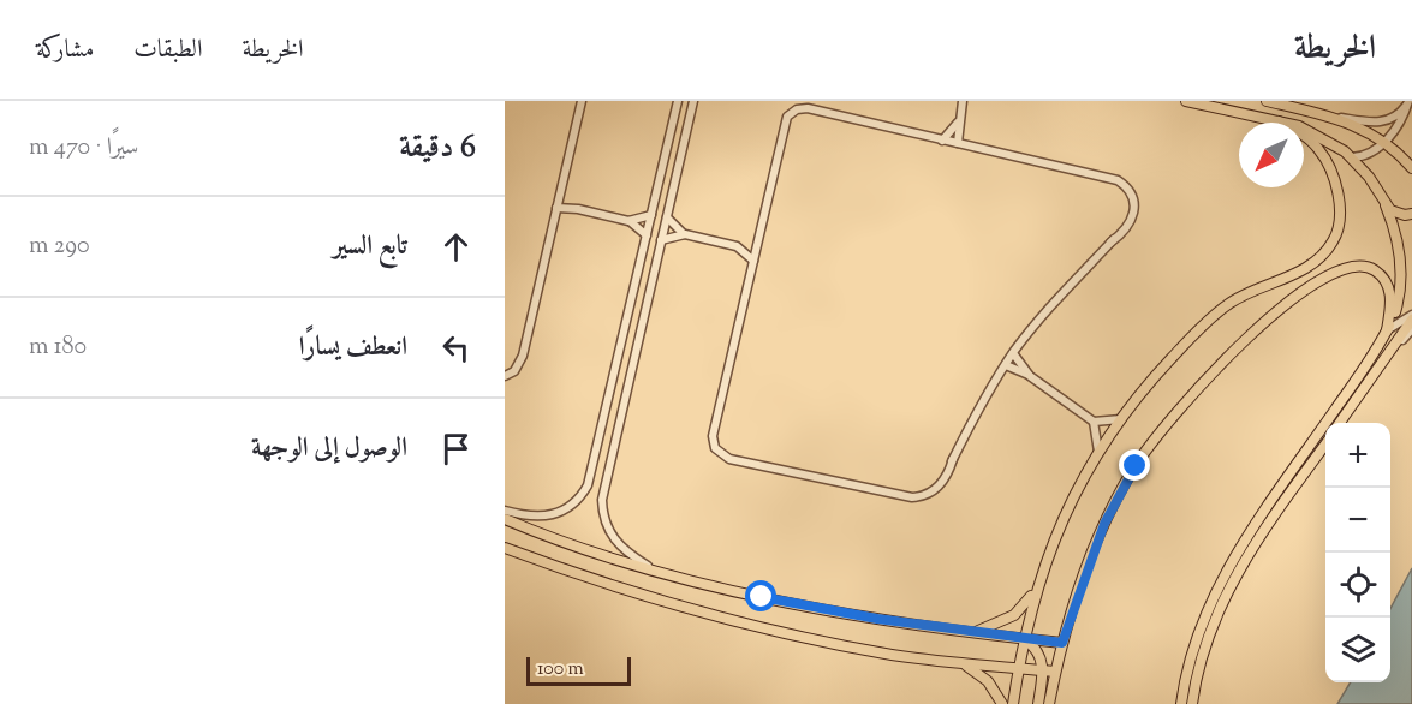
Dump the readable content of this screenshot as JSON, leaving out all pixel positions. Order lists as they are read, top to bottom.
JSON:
{
  "scale_bar": "100 m",
  "north": "bottom left",
  "page": {
    "header": "الخريطة",
    "nav": ["الخريطة", "الطبقات", "مشاركة"],
    "heading": ["6 دقيقة", "سيرًا · 470 m"],
    "list": [
      ["تابع السير", "290 m"],
      ["انعطف يسارًا", "180 m"],
      "الوصول إلى الوجهة"
    ],
    "map_buttons": ["+", "−"],
    "scale": "100 m"
  }
}
